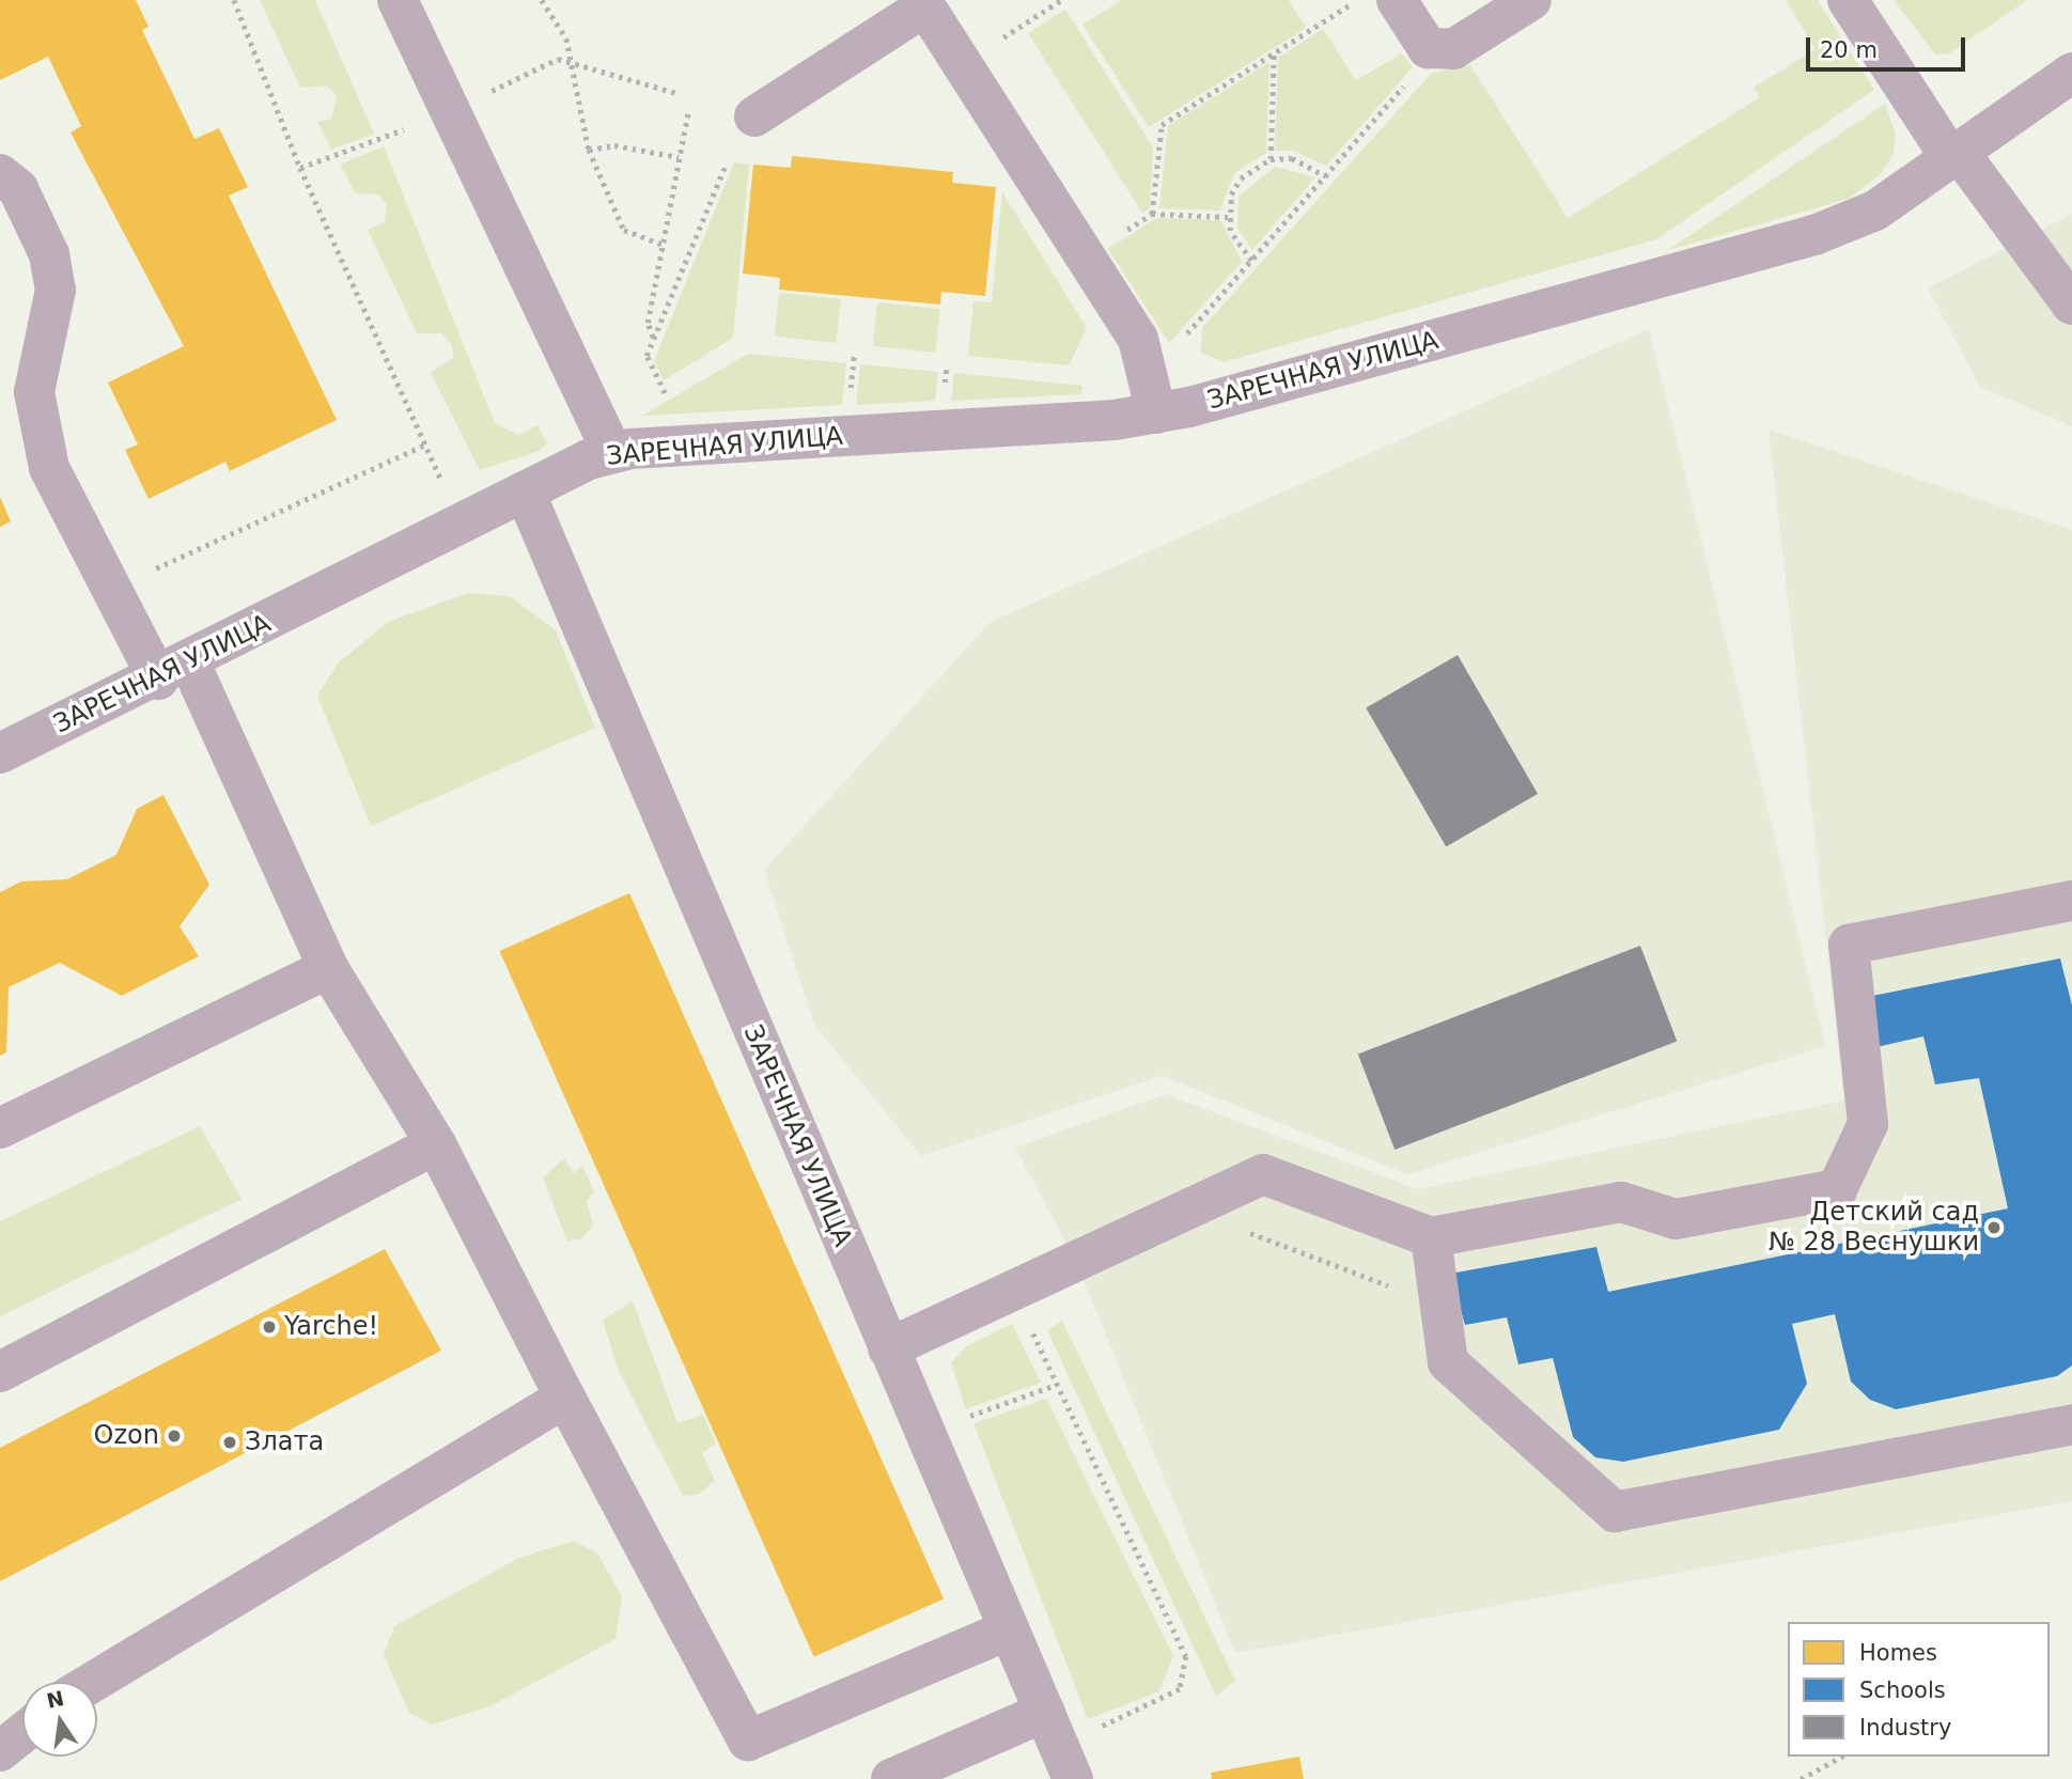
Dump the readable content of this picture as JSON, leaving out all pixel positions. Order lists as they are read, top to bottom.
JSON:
{
  "streets": {
    "street": ["ЗАРЕЧНАЯ УЛИЦА"]
  },
  "places": [
    "Детский сад № 28 Веснушки",
    "Yarche!",
    "Ozon",
    "Злата"
  ],
  "legend": ["Homes", "Schools", "Industry"],
  "scale_bar": "20 m",
  "north": "top"
}
